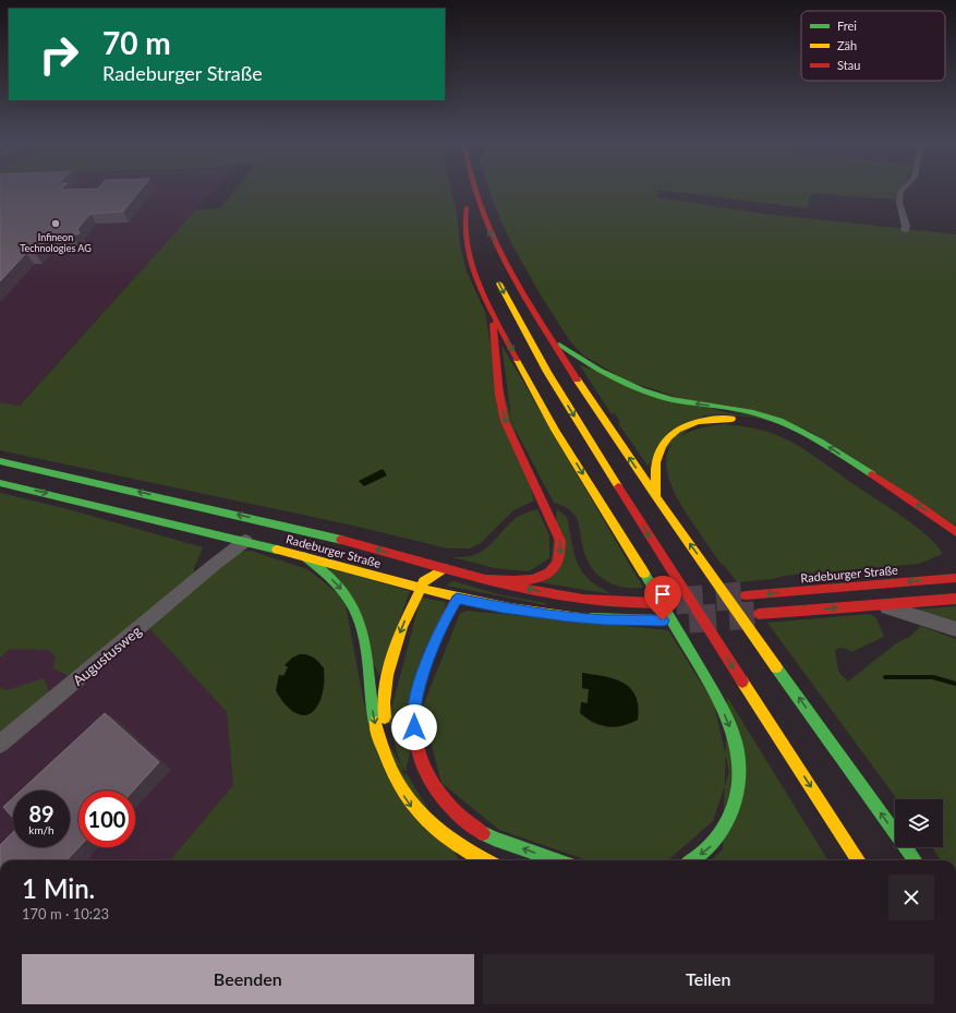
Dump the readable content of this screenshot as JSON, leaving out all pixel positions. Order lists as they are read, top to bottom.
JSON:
{
  "streets": {
    "main road": ["Radeburger Straße"],
    "street": ["Augustusweg"]
  },
  "crossings": [
    ["Radeburger Straße", "Augustusweg"]
  ],
  "places": ["Infineon Technologies AG"],
  "legend": ["Frei", "Zäh", "Stau"],
  "page": {
    "turn": ["70 m", "Radeburger Straße"],
    "speed": "89 km/h",
    "limit": "100",
    "heading": ["1 Min.", "170 m · 10:23"],
    "buttons": ["Beenden", "Teilen"]
  }
}
